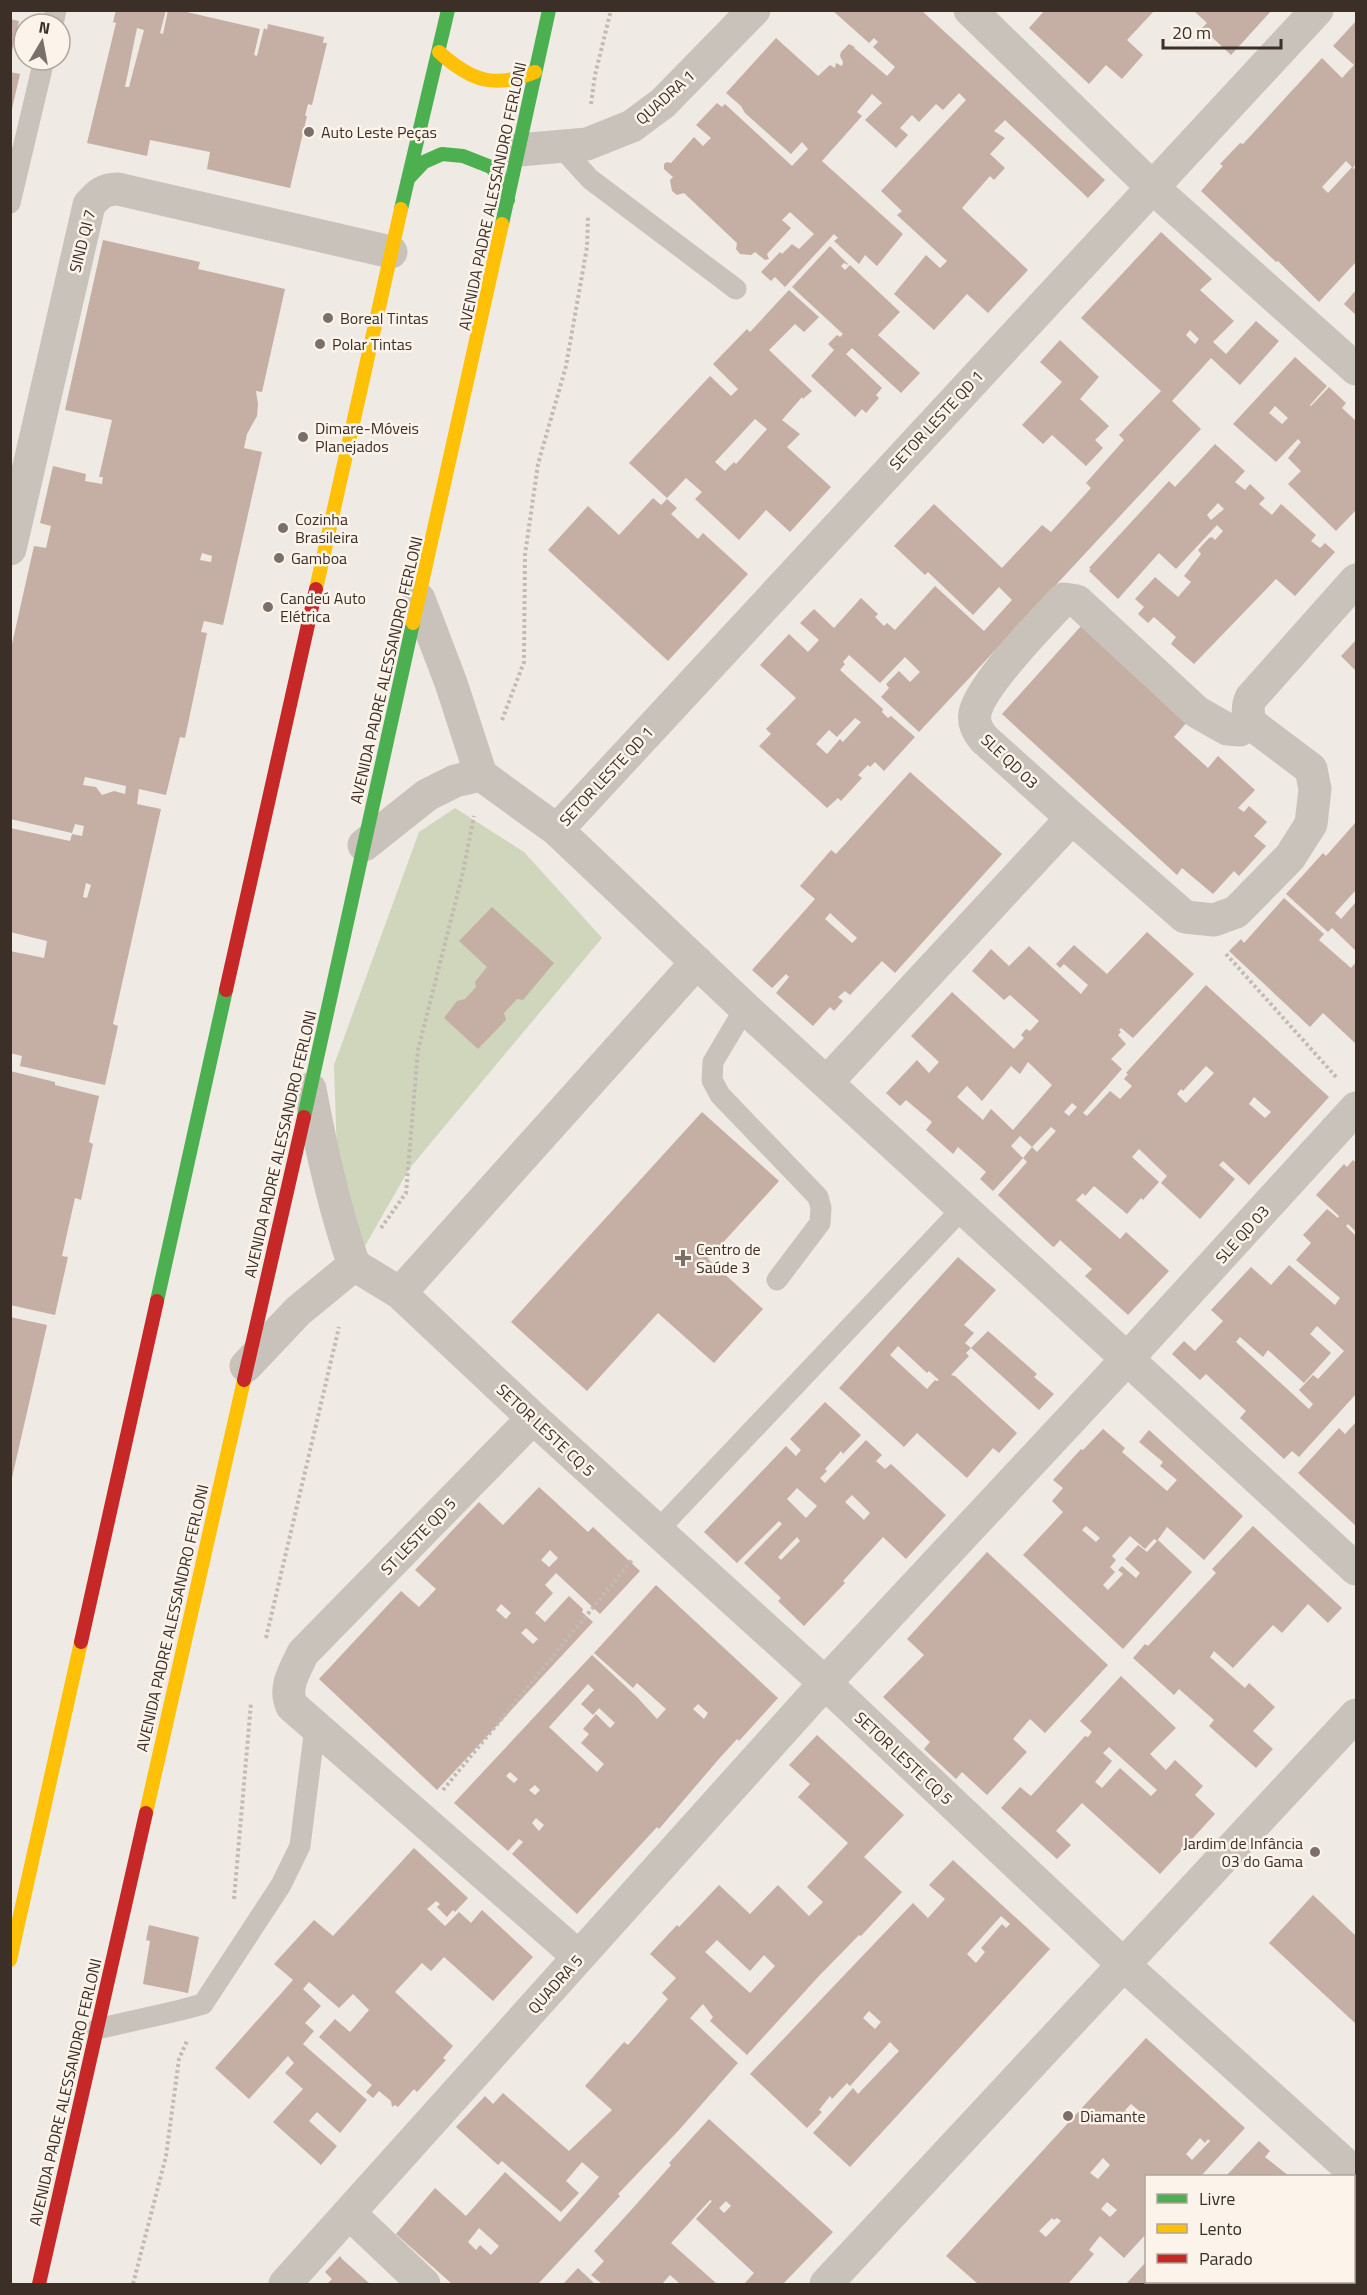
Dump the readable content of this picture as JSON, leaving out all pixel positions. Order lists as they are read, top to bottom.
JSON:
{
  "streets": {
    "main road": ["AVENIDA PADRE ALESSANDRO FERLONI"],
    "street": [
      "QUADRA 1",
      "SIND QI 7",
      "SETOR LESTE QD 1",
      "SLE QD 03",
      "SETOR LESTE CQ 5",
      "ST LESTE QD 5",
      "QUADRA 5"
    ]
  },
  "crossings": [
    ["QUADRA 1", "AVENIDA PADRE ALESSANDRO FERLONI"],
    ["SLE QD 03", "SETOR LESTE CQ 5"],
    ["SLE QD 03", "QUADRA 5"],
    ["SETOR LESTE CQ 5", "ST LESTE QD 5"],
    ["SETOR LESTE CQ 5", "QUADRA 5"]
  ],
  "places": {
    "other": [
      "Auto Leste Peças",
      "Boreal Tintas",
      "Polar Tintas",
      "Dimare-Móveis Planejados",
      "Cozinha Brasileira",
      "Gamboa",
      "Candeú Auto Elétrica",
      "Jardim de Infância 03 do Gama",
      "Diamante"
    ],
    "health": ["Centro de Saúde 3"]
  },
  "legend": ["Livre", "Lento", "Parado"],
  "scale_bar": "20 m",
  "north": "top"
}
